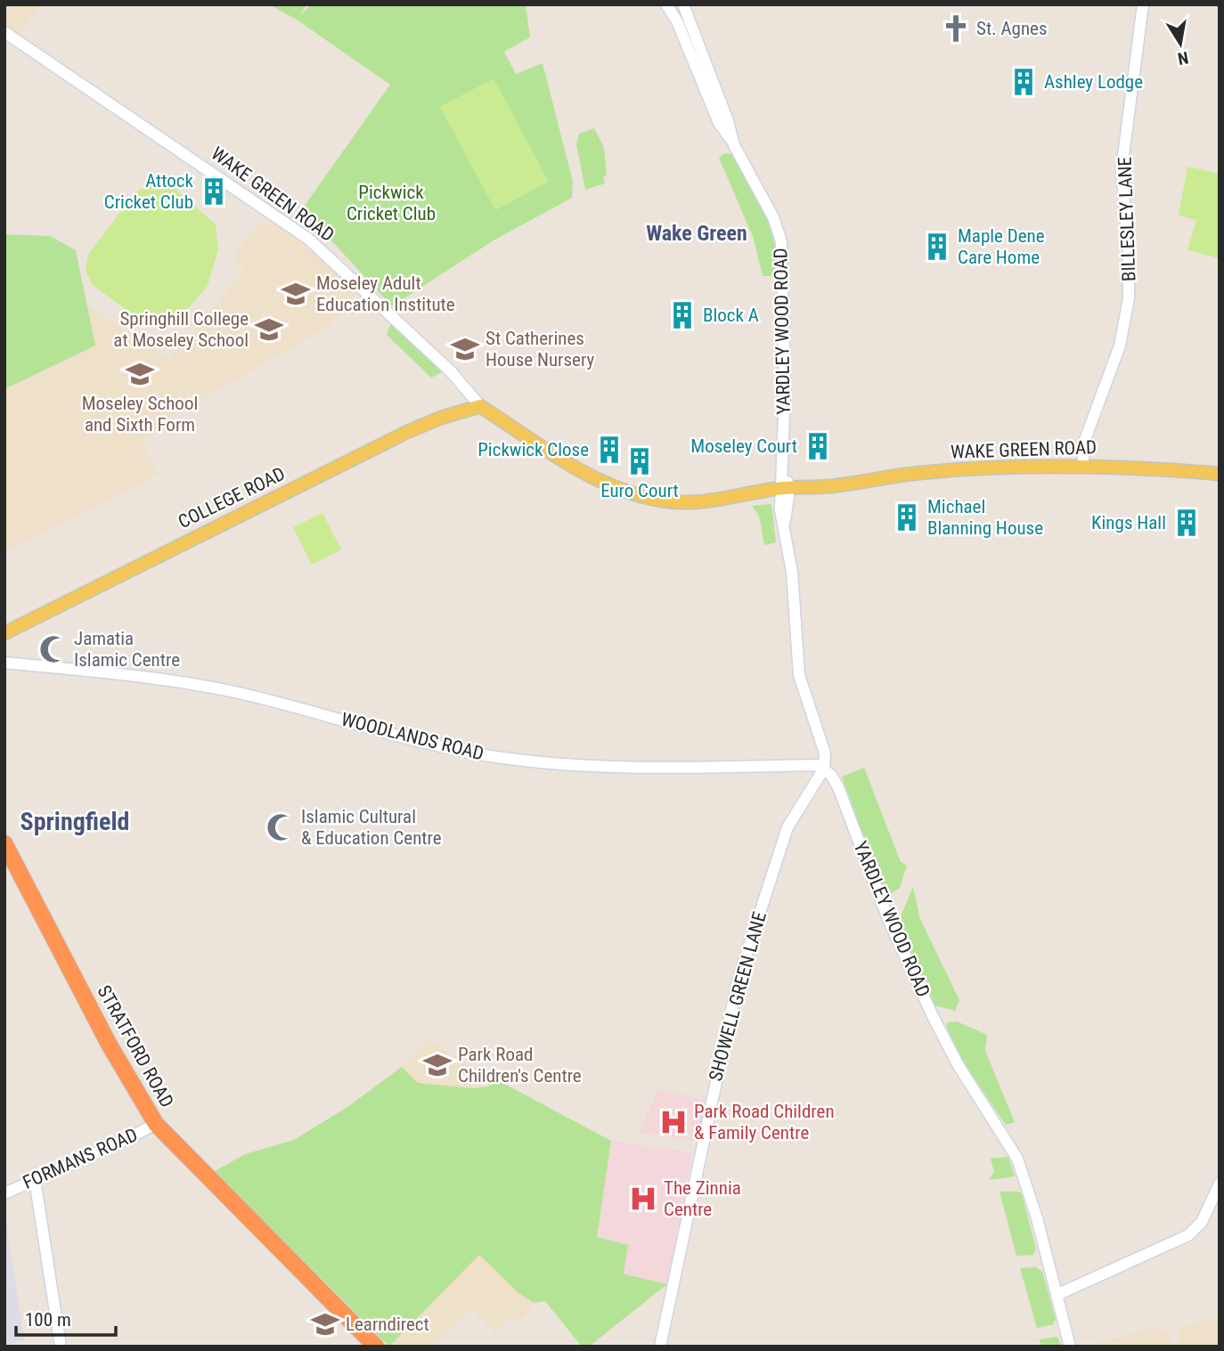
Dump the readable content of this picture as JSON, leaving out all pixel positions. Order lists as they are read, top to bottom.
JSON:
{
  "streets": {
    "highway": ["STRATFORD ROAD"],
    "main road": ["WAKE GREEN ROAD", "COLLEGE ROAD"],
    "street": [
      "BILLESLEY LANE",
      "YARDLEY WOOD ROAD",
      "WOODLANDS ROAD",
      "SHOWELL GREEN LANE",
      "FORMANS ROAD"
    ]
  },
  "crossings": [
    ["WAKE GREEN ROAD", "BILLESLEY LANE"],
    ["WAKE GREEN ROAD", "YARDLEY WOOD ROAD"],
    ["WAKE GREEN ROAD", "COLLEGE ROAD"],
    ["YARDLEY WOOD ROAD", "WOODLANDS ROAD"],
    ["YARDLEY WOOD ROAD", "SHOWELL GREEN LANE"],
    ["WOODLANDS ROAD", "SHOWELL GREEN LANE"],
    ["STRATFORD ROAD", "FORMANS ROAD"]
  ],
  "districts": ["Wake Green", "Springfield"],
  "parks": ["Pickwick Cricket Club"],
  "places": {
    "church": ["St. Agnes"],
    "building": [
      "Ashley Lodge",
      "Attock Cricket Club",
      "Maple Dene Care Home",
      "Block A",
      "Moseley Court",
      "Pickwick Close",
      "Euro Court",
      "Michael Blanning House",
      "Kings Hall"
    ],
    "school or university": [
      "Moseley Adult Education Institute",
      "Springhill College at Moseley School",
      "St Catherines House Nursery",
      "Moseley School and Sixth Form",
      "Park Road Children's Centre",
      "Learndirect"
    ],
    "mosque": ["Jamatia Islamic Centre", "Islamic Cultural & Education Centre"],
    "hospital": ["Park Road Children & Family Centre", "The Zinnia Centre"]
  },
  "scale_bar": "100 m",
  "north": "bottom"
}
